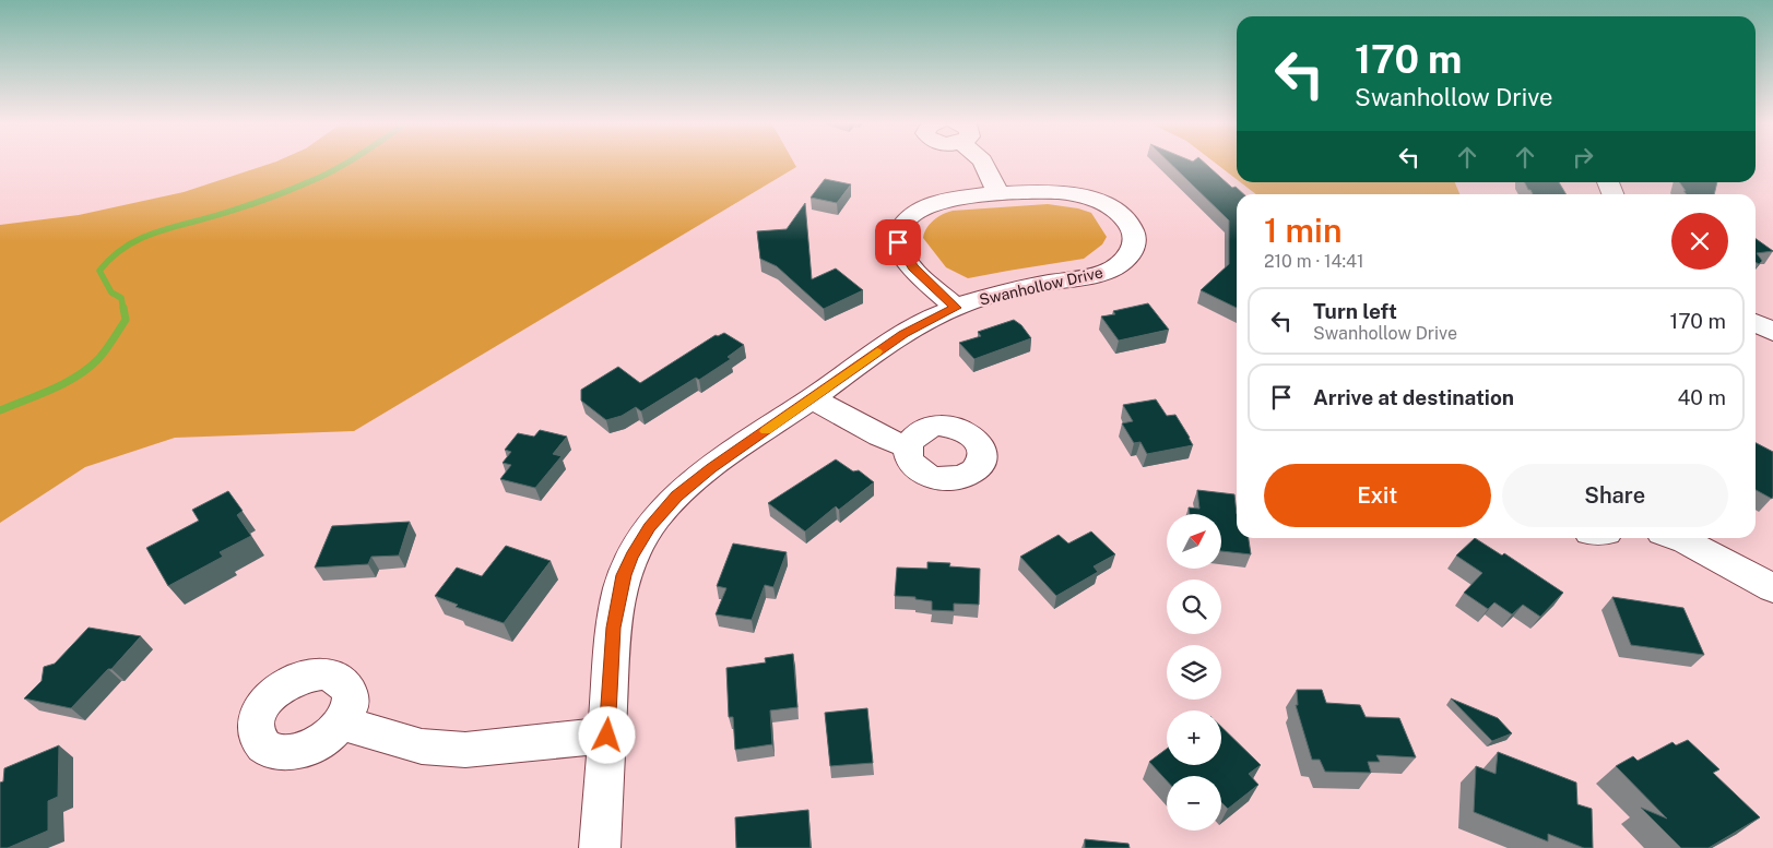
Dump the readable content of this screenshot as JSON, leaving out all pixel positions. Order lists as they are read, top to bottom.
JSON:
{
  "streets": {
    "street": ["Swanhollow Drive"]
  },
  "north": "top right",
  "page": {
    "turn": ["170 m", "Swanhollow Drive"],
    "heading": ["1 min", "210 m · 14:41"],
    "list": [
      {
        "name": "Turn left",
        "note": "Swanhollow Drive",
        "value": "170 m"
      },
      {
        "name": "Arrive at destination",
        "value": "40 m"
      }
    ],
    "buttons": ["Exit", "Share"],
    "map_buttons": ["+", "−"]
  }
}
